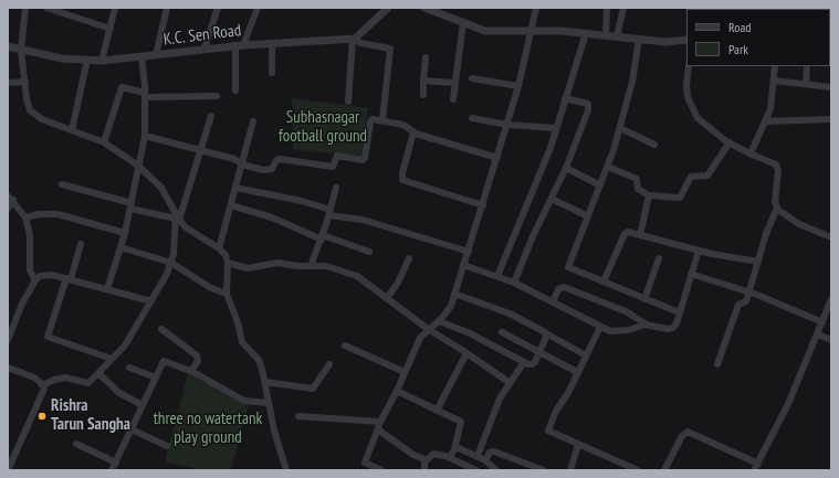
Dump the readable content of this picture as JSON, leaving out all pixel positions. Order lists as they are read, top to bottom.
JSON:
{
  "streets": {
    "street": ["K.C. Sen Road"]
  },
  "parks": ["Subhasnagar football ground", "three no watertank play ground"],
  "places": ["Rishra Tarun Sangha"],
  "legend": ["Road", "Park"]
}
